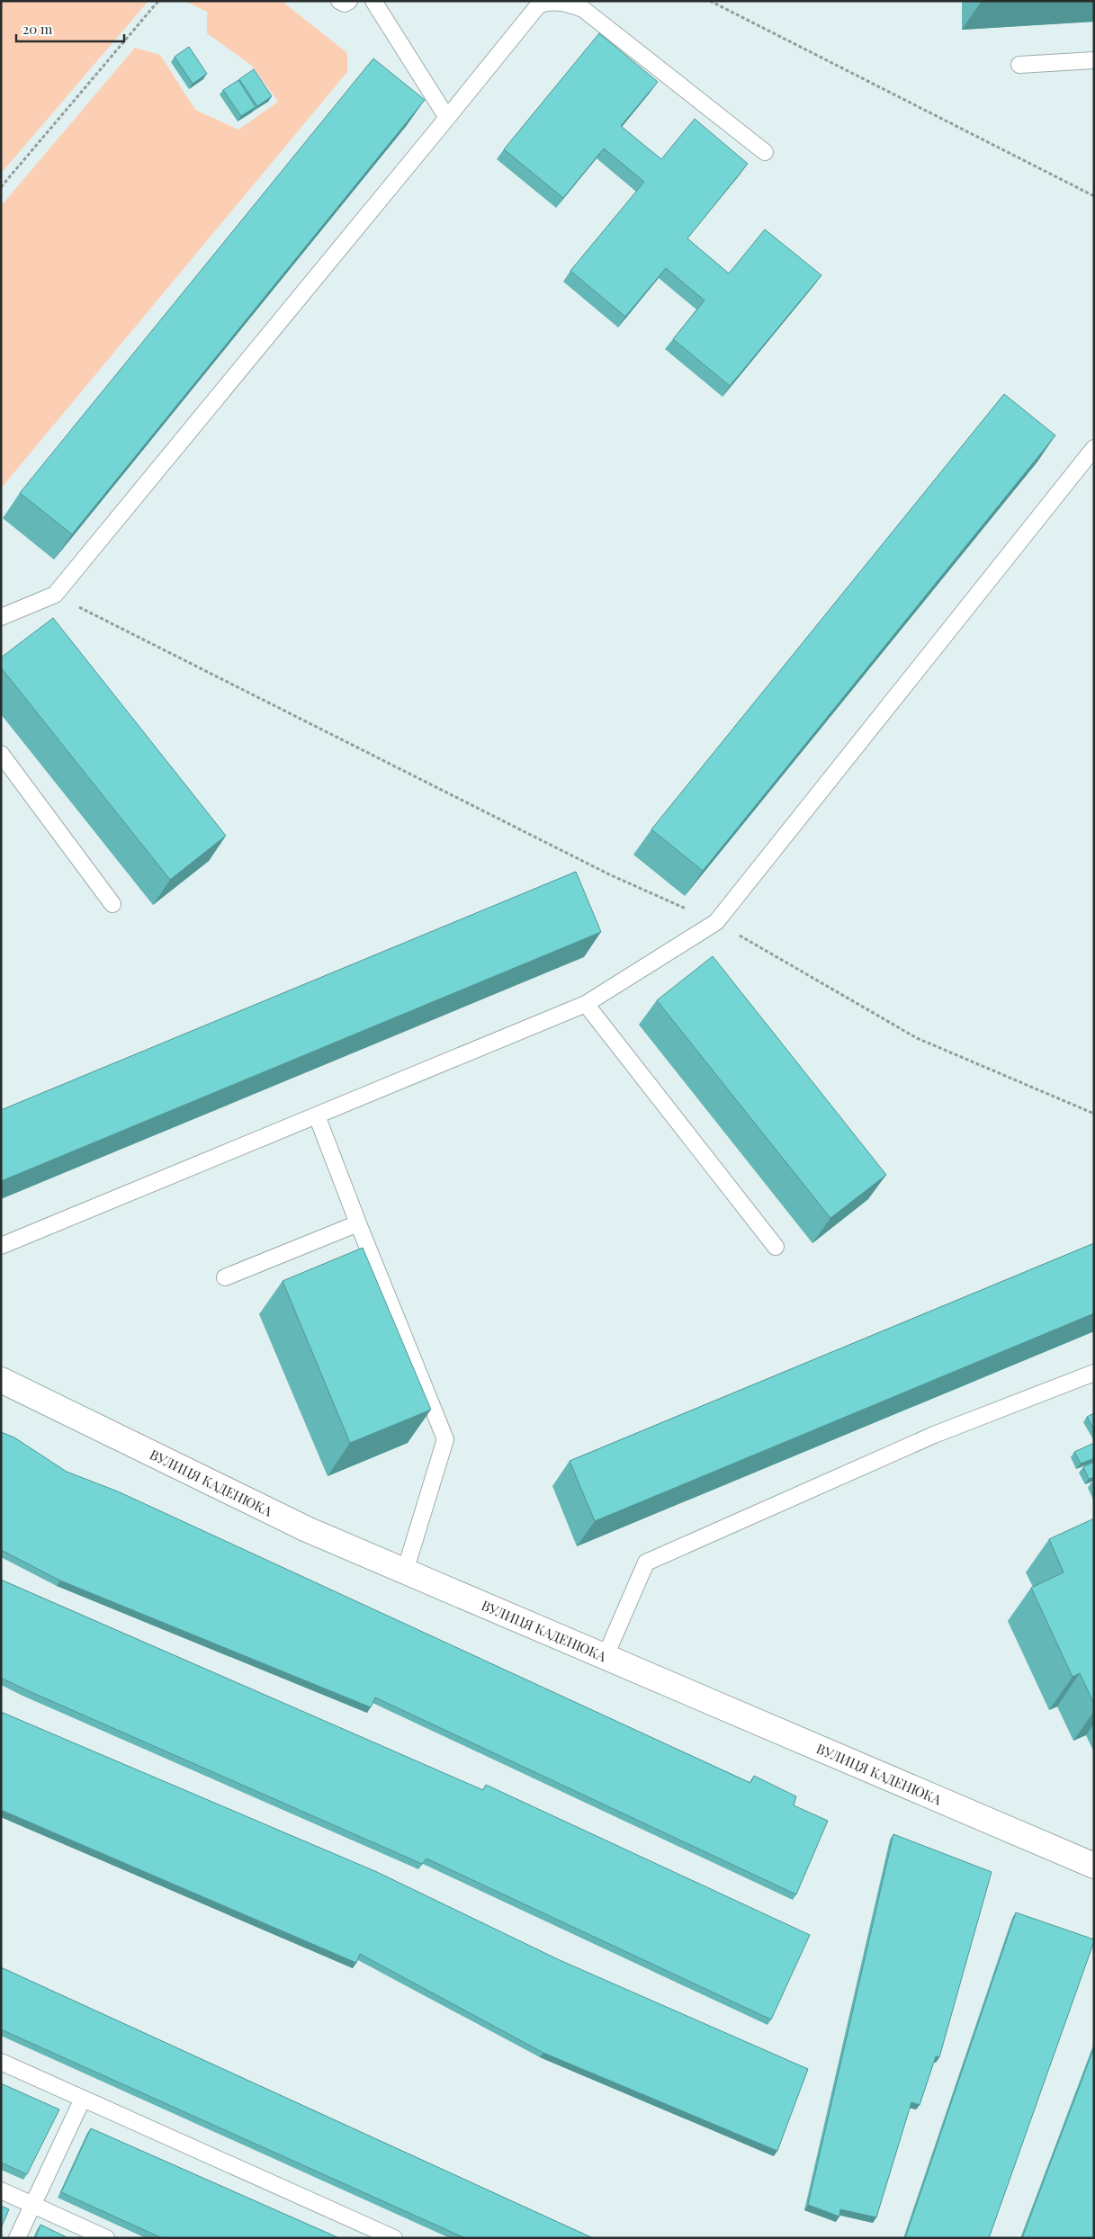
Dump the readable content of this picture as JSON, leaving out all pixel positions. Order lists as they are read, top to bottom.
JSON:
{
  "streets": {
    "street": ["ВУЛИЦЯ КАДЕНЮКА"]
  },
  "scale_bar": "20 m"
}
